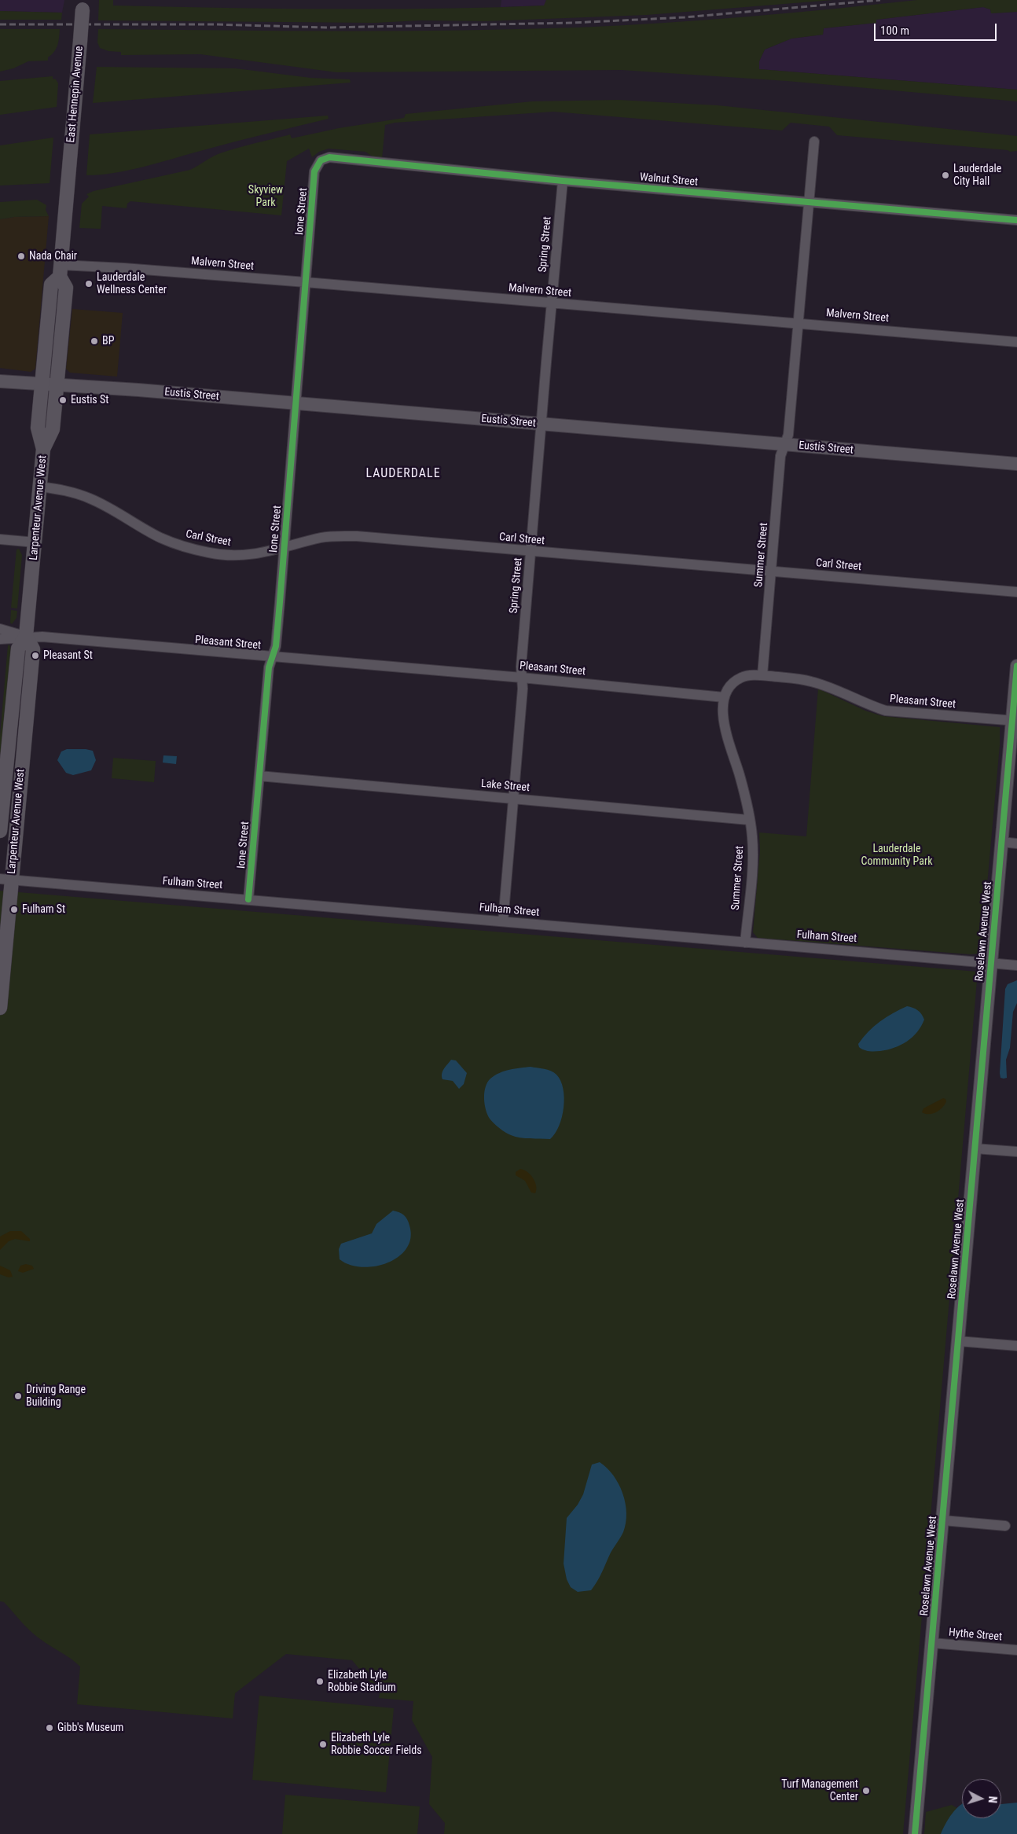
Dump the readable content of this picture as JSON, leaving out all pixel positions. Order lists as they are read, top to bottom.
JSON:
{
  "streets": {
    "main road": ["East Hennepin Avenue", "Larpenteur Avenue West"],
    "street": [
      "Walnut Street",
      "Ione Street",
      "Spring Street",
      "Malvern Street",
      "Eustis Street",
      "Carl Street",
      "Summer Street",
      "Pleasant Street",
      "Lake Street",
      "Fulham Street",
      "Roselawn Avenue West",
      "Hythe Street"
    ]
  },
  "crossings": [
    ["East Hennepin Avenue", "Larpenteur Avenue West"],
    ["Walnut Street", "Ione Street"],
    ["Walnut Street", "Spring Street"],
    ["Walnut Street", "Summer Street"],
    ["Ione Street", "Malvern Street"],
    ["Ione Street", "Eustis Street"],
    ["Ione Street", "Carl Street"],
    ["Ione Street", "Pleasant Street"],
    ["Ione Street", "Lake Street"],
    ["Ione Street", "Fulham Street"],
    ["Spring Street", "Malvern Street"],
    ["Spring Street", "Eustis Street"],
    ["Spring Street", "Carl Street"],
    ["Spring Street", "Pleasant Street"],
    ["Spring Street", "Lake Street"],
    ["Spring Street", "Fulham Street"],
    ["Malvern Street", "Larpenteur Avenue West"],
    ["Malvern Street", "Summer Street"],
    ["Eustis Street", "Larpenteur Avenue West"],
    ["Eustis Street", "Summer Street"],
    ["Larpenteur Avenue West", "Carl Street"],
    ["Larpenteur Avenue West", "Pleasant Street"],
    ["Larpenteur Avenue West", "Fulham Street"],
    ["Carl Street", "Summer Street"],
    ["Summer Street", "Pleasant Street"],
    ["Summer Street", "Lake Street"],
    ["Summer Street", "Fulham Street"],
    ["Pleasant Street", "Roselawn Avenue West"],
    ["Fulham Street", "Roselawn Avenue West"],
    ["Roselawn Avenue West", "Hythe Street"]
  ],
  "districts": ["LAUDERDALE"],
  "parks": ["Skyview Park", "Lauderdale Community Park"],
  "places": [
    "Lauderdale City Hall",
    "Nada Chair",
    "Lauderdale Wellness Center",
    "BP",
    "Eustis St",
    "Pleasant St",
    "Fulham St",
    "Driving Range Building",
    "Elizabeth Lyle Robbie Stadium",
    "Gibb's Museum",
    "Elizabeth Lyle Robbie Soccer Fields",
    "Turf Management Center"
  ],
  "scale_bar": "100 m",
  "north": "right"
}
